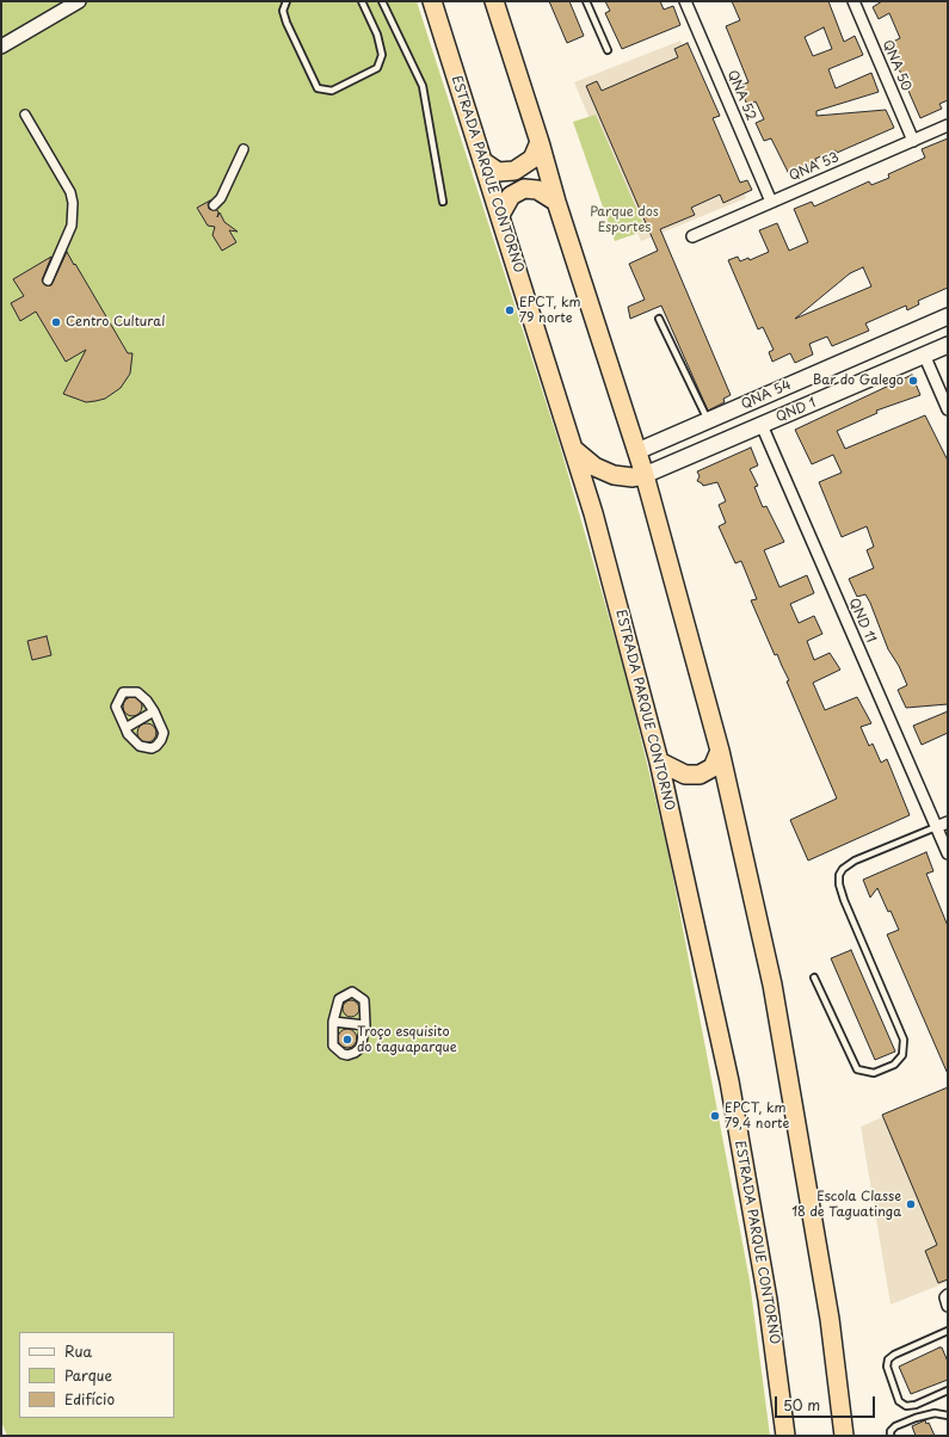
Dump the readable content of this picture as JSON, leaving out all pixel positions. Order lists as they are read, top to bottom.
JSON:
{
  "streets": {
    "highway": ["ESTRADA PARQUE CONTORNO"],
    "main road": ["QNA 54", "QND 1"],
    "street": [
      "QNA 50",
      "QNA 52",
      "QNA 53",
      "QND 11"
    ]
  },
  "crossings": [
    ["QNA 50", "QNA 53"],
    ["QNA 52", "QNA 53"],
    ["QND 1", "QND 11"]
  ],
  "parks": ["Parque dos Esportes"],
  "places": [
    "EPCT, km 79 norte",
    "Centro Cultural",
    "Bar do Galego",
    "Troço esquisito do taguaparque",
    "EPCT, km 79,4 norte",
    "Escola Classe 18 de Taguatinga"
  ],
  "legend": ["Rua", "Parque", "Edifício"],
  "scale_bar": "50 m"
}
